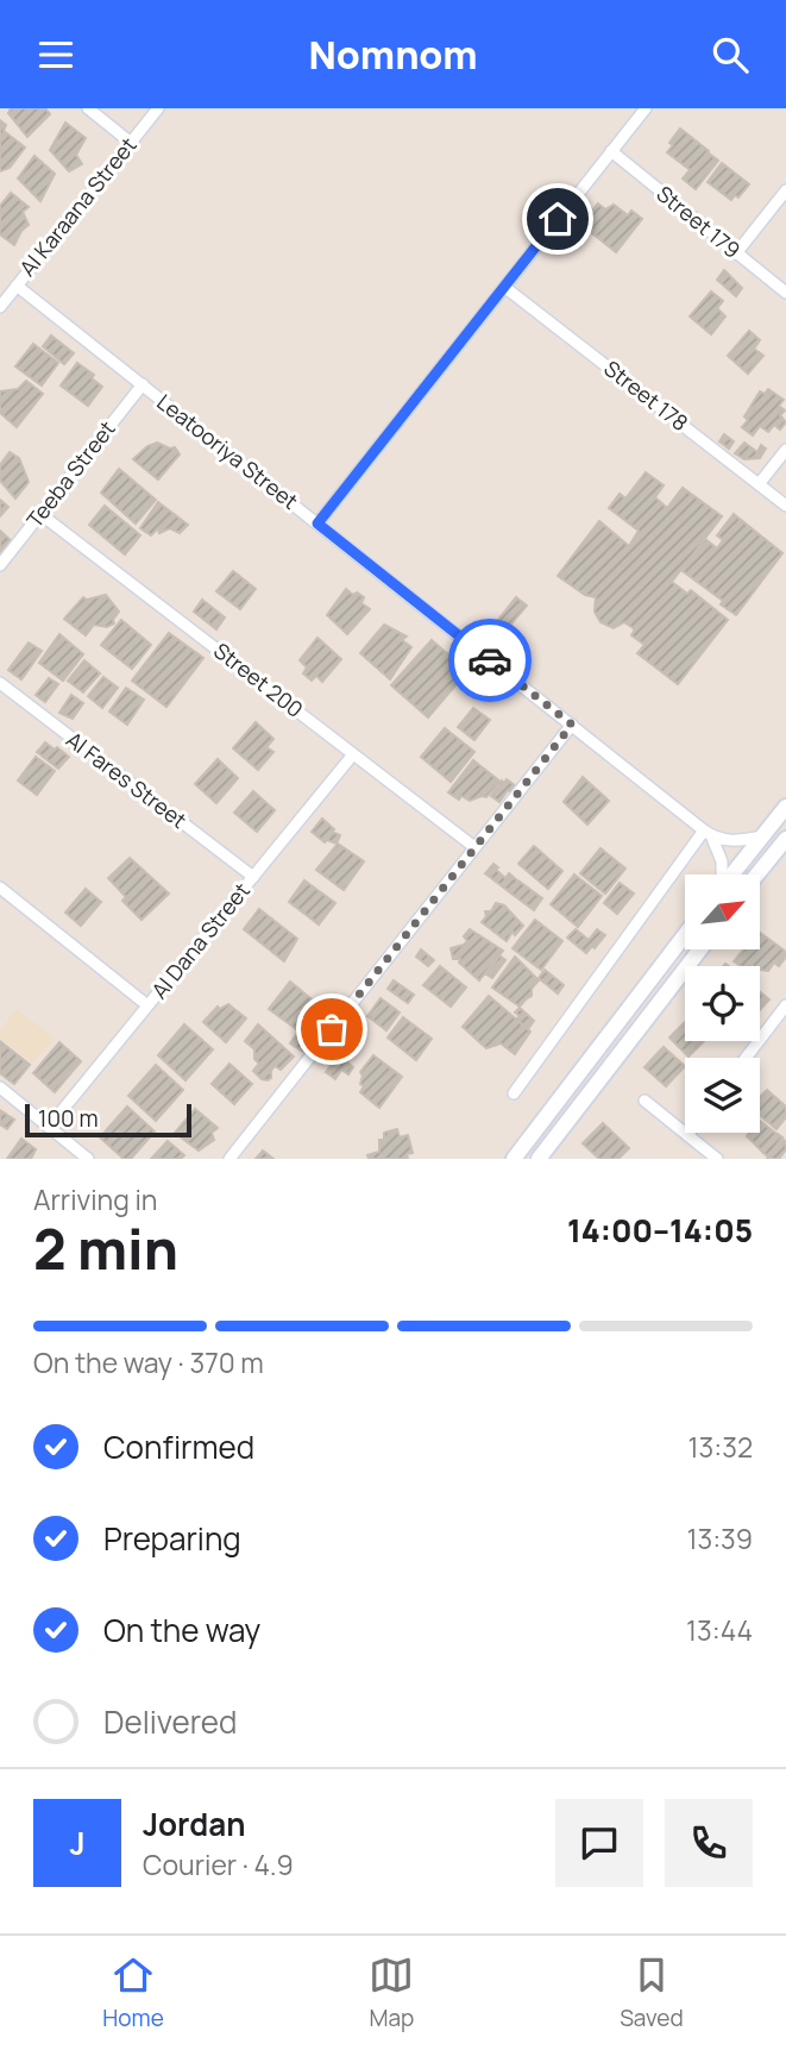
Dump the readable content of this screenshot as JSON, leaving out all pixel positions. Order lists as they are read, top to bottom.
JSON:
{
  "streets": {
    "street": [
      "Al Karaana Street",
      "Street 179",
      "Street 178",
      "Leatooriya Street",
      "Teeba Street",
      "Street 200",
      "Al Fares Street",
      "Al Dana Street"
    ]
  },
  "crossings": [
    ["Al Karaana Street", "Leatooriya Street"],
    ["Leatooriya Street", "Teeba Street"],
    ["Teeba Street", "Street 200"],
    ["Street 200", "Al Dana Street"],
    ["Al Fares Street", "Al Dana Street"]
  ],
  "scale_bar": "100 m",
  "north": "top right",
  "page": {
    "header": "Nomnom",
    "scale": "100 m",
    "heading": ["2 min", "Arriving in", "14:00–14:05"],
    "panel": ["Jordan", "Courier · 4.9"],
    "bar": "On the way · 370 m",
    "list": [
      ["Confirmed", "13:32"],
      ["Preparing", "13:39"],
      ["On the way", "13:44"],
      "Delivered"
    ],
    "round": "J",
    "tabs": ["Home", "Map", "Saved"]
  }
}
